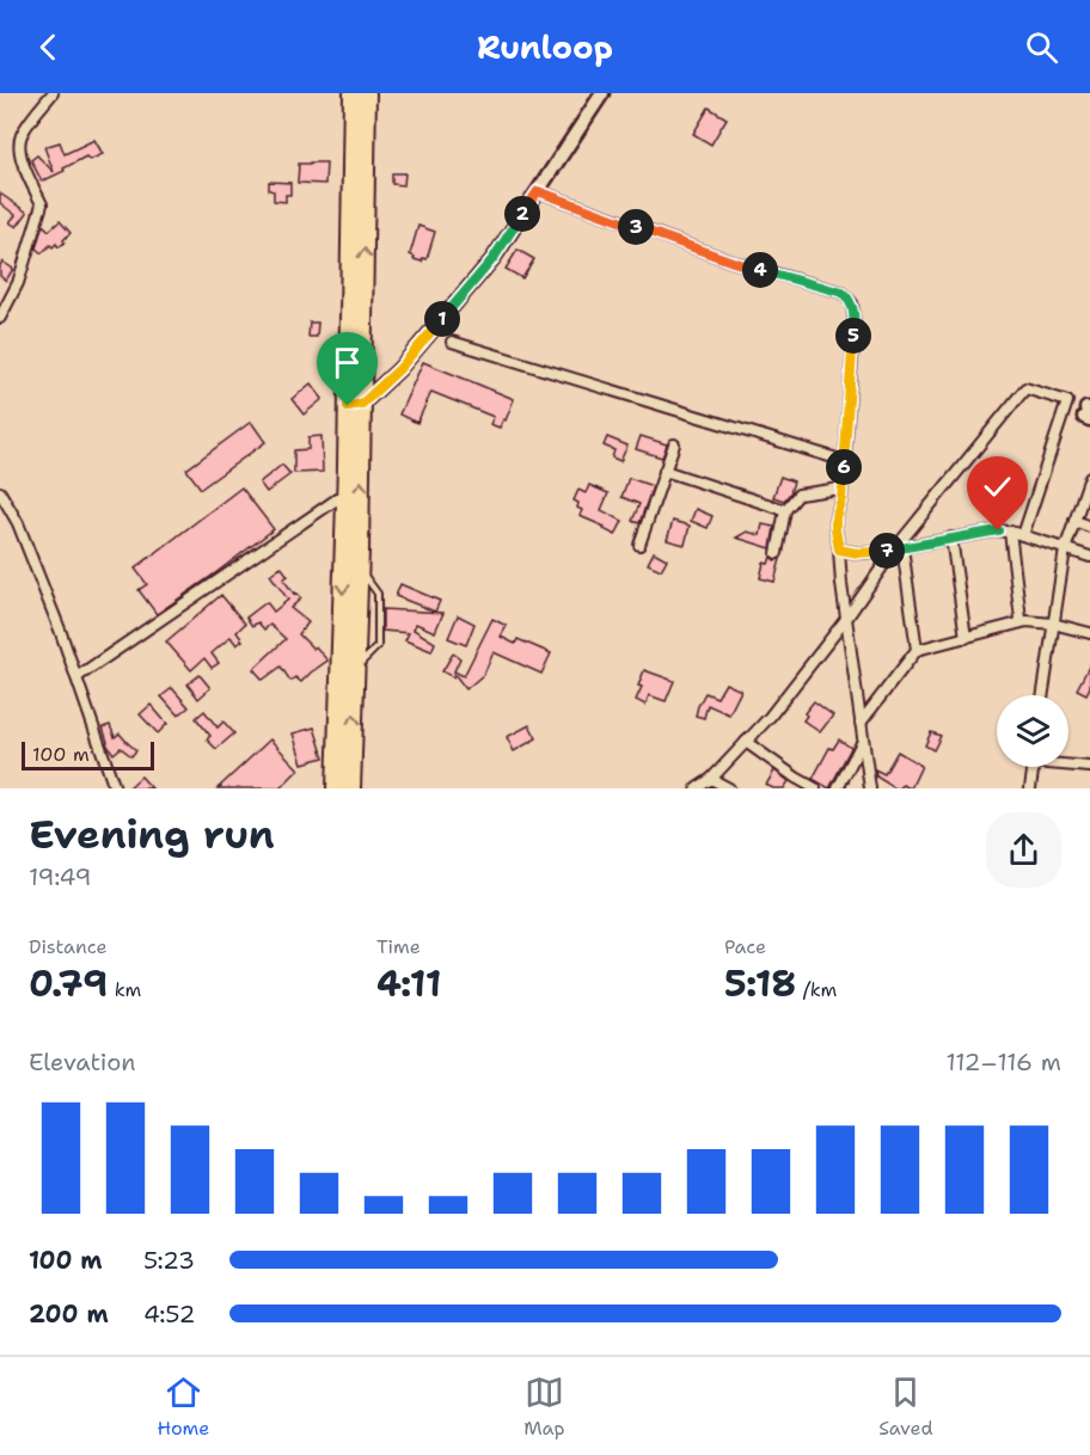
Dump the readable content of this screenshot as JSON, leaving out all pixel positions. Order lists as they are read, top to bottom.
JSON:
{
  "scale_bar": "100 m",
  "page": {
    "header": "Runloop",
    "pins": [
      "2",
      "3",
      "4",
      "1",
      "5",
      "6",
      "7"
    ],
    "scale": "100 m",
    "heading": ["Evening run", "19:49"],
    "stats": [
      ["Distance", "0.79 km"],
      ["Time", "4:11"],
      ["Pace", "5:18 /km"]
    ],
    "chart": ["Elevation", "112–116 m"],
    "list": [
      {
        "name": "100 m",
        "note": "5:23"
      },
      {
        "name": "200 m",
        "note": "4:52"
      }
    ],
    "tabs": ["Home", "Map", "Saved"]
  }
}
